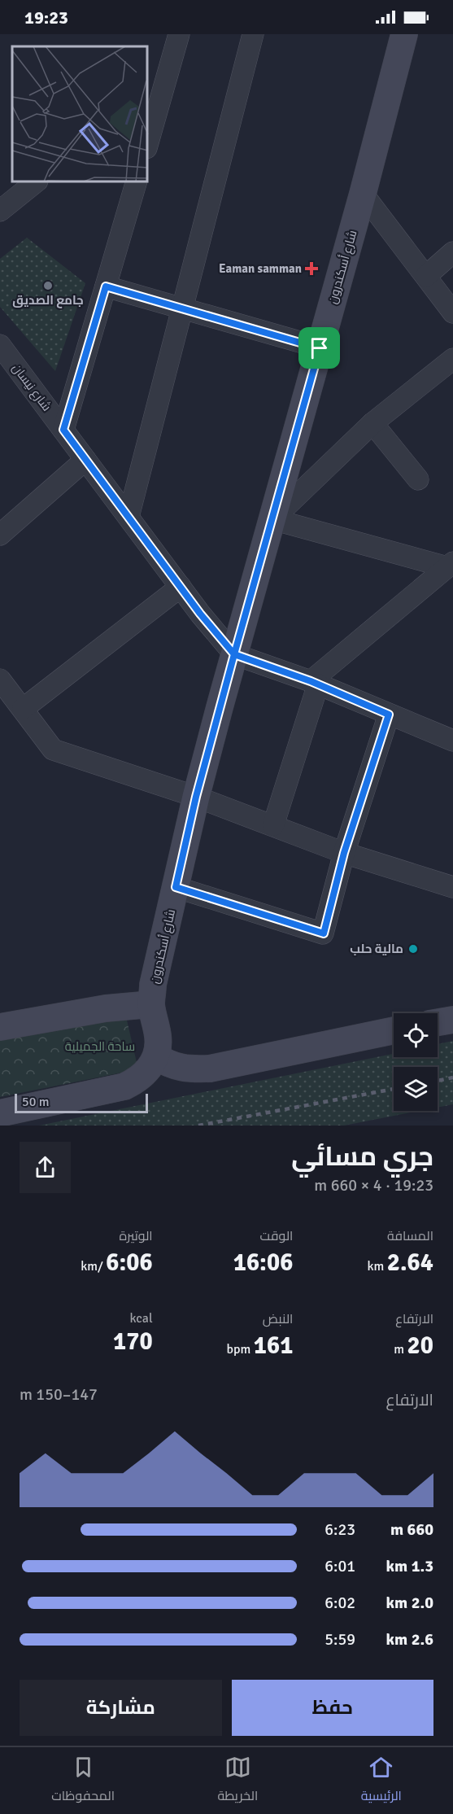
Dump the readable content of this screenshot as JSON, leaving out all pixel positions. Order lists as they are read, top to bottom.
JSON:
{
  "streets": {
    "main road": ["شارع أسكندرون"],
    "street": ["شارع نيسان"]
  },
  "parks": ["ساحة الجميلية"],
  "places": {
    "health": ["Eaman samman"],
    "other": ["جامع الصديق", "مالية حلب"]
  },
  "scale_bar": "50 m",
  "page": {
    "status": "19:23",
    "scale": "50 m",
    "heading": ["جري مسائي", "19:23 · 4 × 660 m"],
    "stats": [
      ["المسافة", "2.64 km"],
      ["الوقت", "16:06"],
      ["الوتيرة", "6:06 /km"],
      ["الارتفاع", "20 m"],
      ["النبض", "161 bpm"],
      ["kcal", "170"]
    ],
    "chart": ["الارتفاع", "147–150 m"],
    "list": [
      {
        "name": "660 m",
        "note": "6:23"
      },
      {
        "name": "1.3 km",
        "note": "6:01"
      },
      {
        "name": "2.0 km",
        "note": "6:02"
      },
      {
        "name": "2.6 km",
        "note": "5:59"
      }
    ],
    "buttons": ["حفظ", "مشاركة"],
    "tabs": ["الرئيسية", "الخريطة", "المحفوظات"]
  }
}
